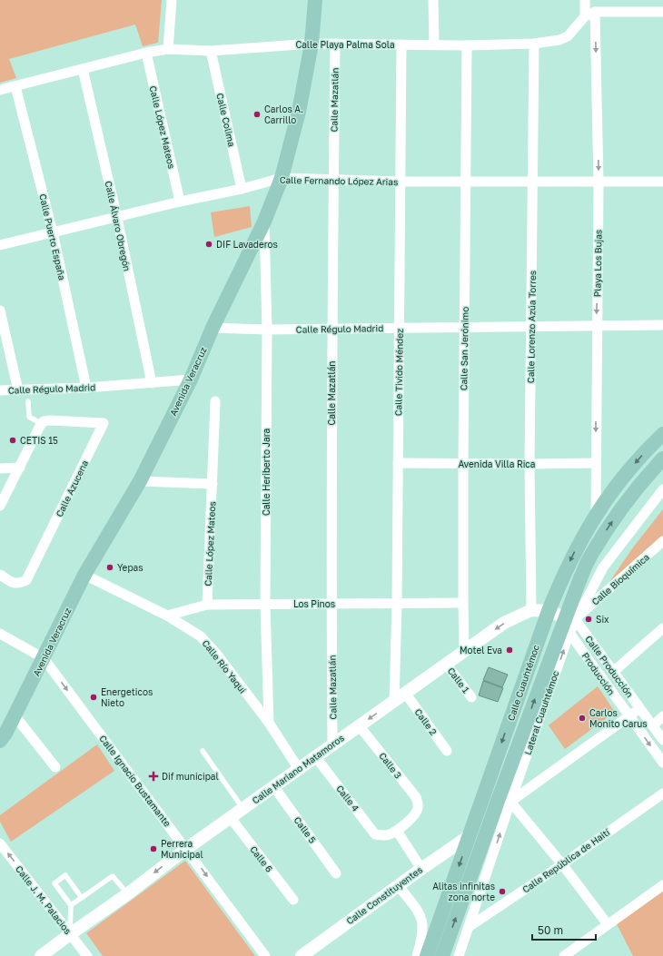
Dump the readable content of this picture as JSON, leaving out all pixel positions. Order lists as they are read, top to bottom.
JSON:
{
  "streets": {
    "main road": ["Avenida Veracruz", "Calle Cuauhtémoc"],
    "street": [
      "Calle Playa Palma Sola",
      "Calle Mazatlán",
      "Calle Colima",
      "Calle López Mateos",
      "Calle Fernando López Arias",
      "Calle Álvaro Obregón",
      "Calle Puerto España",
      "Playa Los Bujas",
      "Calle Lorenzo Azúa Torres",
      "Calle Régulo Madrid",
      "Calle San Jerónimo",
      "Calle Tivido Méndez",
      "Avenida Villa Rica",
      "Calle Heriberto Jara",
      "Calle Azucena",
      "Calle Bioquímica",
      "Los Pinos",
      "Calle Río Yaqui",
      "Calle Producción",
      "Producción",
      "Calle 1",
      "Lateral Cuauhtémoc",
      "Calle 2",
      "Calle 3",
      "Calle Mariano Matamoros",
      "Calle Ignacio Bustamante",
      "Calle 4",
      "Calle 5",
      "Calle 6",
      "Calle República de Haití",
      "Calle Constituyentes",
      "Calle J. M. Palacios"
    ]
  },
  "crossings": [
    ["Calle Playa Palma Sola", "Calle Mazatlán"],
    ["Calle Playa Palma Sola", "Calle Colima"],
    ["Calle Playa Palma Sola", "Calle López Mateos"],
    ["Calle Playa Palma Sola", "Calle Álvaro Obregón"],
    ["Calle Playa Palma Sola", "Calle Puerto España"],
    ["Calle Playa Palma Sola", "Playa Los Bujas"],
    ["Calle Playa Palma Sola", "Calle Lorenzo Azúa Torres"],
    ["Calle Playa Palma Sola", "Calle San Jerónimo"],
    ["Calle Playa Palma Sola", "Calle Tivido Méndez"],
    ["Calle Playa Palma Sola", "Avenida Veracruz"],
    ["Calle Mazatlán", "Calle Fernando López Arias"],
    ["Calle Mazatlán", "Calle Régulo Madrid"],
    ["Calle Mazatlán", "Los Pinos"],
    ["Calle Mazatlán", "Calle Mariano Matamoros"],
    ["Calle Colima", "Calle Fernando López Arias"],
    ["Calle López Mateos", "Calle Fernando López Arias"],
    ["Calle López Mateos", "Los Pinos"],
    ["Calle Fernando López Arias", "Calle Álvaro Obregón"],
    ["Calle Fernando López Arias", "Calle Puerto España"],
    ["Calle Fernando López Arias", "Playa Los Bujas"],
    ["Calle Fernando López Arias", "Calle Lorenzo Azúa Torres"],
    ["Calle Fernando López Arias", "Calle San Jerónimo"],
    ["Calle Fernando López Arias", "Calle Tivido Méndez"],
    ["Calle Fernando López Arias", "Avenida Veracruz"],
    ["Calle Álvaro Obregón", "Calle Régulo Madrid"],
    ["Calle Puerto España", "Calle Régulo Madrid"],
    ["Playa Los Bujas", "Calle Régulo Madrid"],
    ["Playa Los Bujas", "Avenida Villa Rica"],
    ["Playa Los Bujas", "Calle Cuauhtémoc"],
    ["Calle Lorenzo Azúa Torres", "Calle Régulo Madrid"],
    ["Calle Lorenzo Azúa Torres", "Avenida Villa Rica"],
    ["Calle Lorenzo Azúa Torres", "Calle Mariano Matamoros"],
    ["Calle Régulo Madrid", "Calle San Jerónimo"],
    ["Calle Régulo Madrid", "Calle Tivido Méndez"],
    ["Calle Régulo Madrid", "Avenida Veracruz"],
    ["Calle Régulo Madrid", "Calle Heriberto Jara"],
    ["Calle San Jerónimo", "Avenida Villa Rica"],
    ["Calle San Jerónimo", "Los Pinos"],
    ["Calle San Jerónimo", "Calle Mariano Matamoros"],
    ["Calle Tivido Méndez", "Avenida Villa Rica"],
    ["Calle Tivido Méndez", "Los Pinos"],
    ["Calle Tivido Méndez", "Calle Mariano Matamoros"],
    ["Avenida Veracruz", "Calle Heriberto Jara"],
    ["Avenida Veracruz", "Calle Río Yaqui"],
    ["Avenida Veracruz", "Calle Ignacio Bustamante"],
    ["Calle Heriberto Jara", "Los Pinos"],
    ["Calle Heriberto Jara", "Calle Río Yaqui"],
    ["Calle Bioquímica", "Calle Producción"],
    ["Calle Bioquímica", "Producción"],
    ["Calle Bioquímica", "Calle Cuauhtémoc"],
    ["Calle Bioquímica", "Calle Mariano Matamoros"],
    ["Los Pinos", "Calle Río Yaqui"],
    ["Calle Río Yaqui", "Calle Mariano Matamoros"],
    ["Calle Producción", "Producción"],
    ["Calle Producción", "Calle Cuauhtémoc"],
    ["Calle Producción", "Calle Mariano Matamoros"],
    ["Producción", "Calle Cuauhtémoc"],
    ["Producción", "Lateral Cuauhtémoc"],
    ["Producción", "Calle Mariano Matamoros"],
    ["Calle 1", "Calle Mariano Matamoros"],
    ["Calle Cuauhtémoc", "Lateral Cuauhtémoc"],
    ["Calle Cuauhtémoc", "Calle Mariano Matamoros"],
    ["Calle Cuauhtémoc", "Calle Constituyentes"],
    ["Lateral Cuauhtémoc", "Calle República de Haití"],
    ["Calle 2", "Calle Mariano Matamoros"],
    ["Calle 3", "Calle Mariano Matamoros"],
    ["Calle 3", "Calle 4"],
    ["Calle Mariano Matamoros", "Calle Ignacio Bustamante"],
    ["Calle Mariano Matamoros", "Calle 4"],
    ["Calle Mariano Matamoros", "Calle 5"],
    ["Calle Mariano Matamoros", "Calle 6"],
    ["Calle Mariano Matamoros", "Calle J. M. Palacios"]
  ],
  "one_way": [
    "Playa Los Bujas",
    "Lateral Cuauhtémoc",
    "Calle Ignacio Bustamante",
    "Calle J. M. Palacios"
  ],
  "places": {
    "other": [
      "Carlos A. Carrillo",
      "DIF Lavaderos",
      "CETIS 15",
      "Yepas",
      "Six",
      "Motel Eva",
      "Energeticos Nieto",
      "Carlos Monito Carus",
      "Perrera Municipal",
      "Alitas infinitas zona norte"
    ],
    "health": ["Dif municipal"]
  },
  "scale_bar": "50 m"
}
